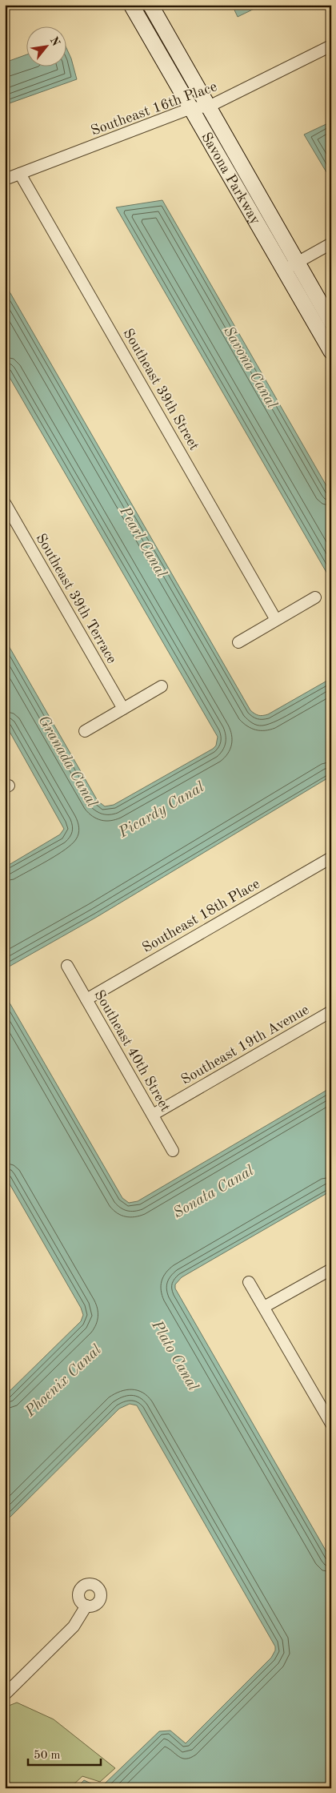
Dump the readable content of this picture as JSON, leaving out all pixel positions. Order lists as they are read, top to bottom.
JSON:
{
  "streets": {
    "street": [
      "Southeast 16th Place",
      "Savona Parkway",
      "Southeast 39th Street",
      "Southeast 39th Terrace",
      "Southeast 18th Place",
      "Southeast 19th Avenue",
      "Southeast 40th Street"
    ]
  },
  "crossings": [
    ["Southeast 16th Place", "Savona Parkway"],
    ["Southeast 16th Place", "Southeast 39th Street"],
    ["Southeast 18th Place", "Southeast 40th Street"],
    ["Southeast 19th Avenue", "Southeast 40th Street"]
  ],
  "water": [
    "Savona Canal",
    "Pearl Canal",
    "Granada Canal",
    "Picardy Canal",
    "Sonata Canal",
    "Plato Canal",
    "Phoenix Canal"
  ],
  "scale_bar": "50 m",
  "north": "top right"
}
